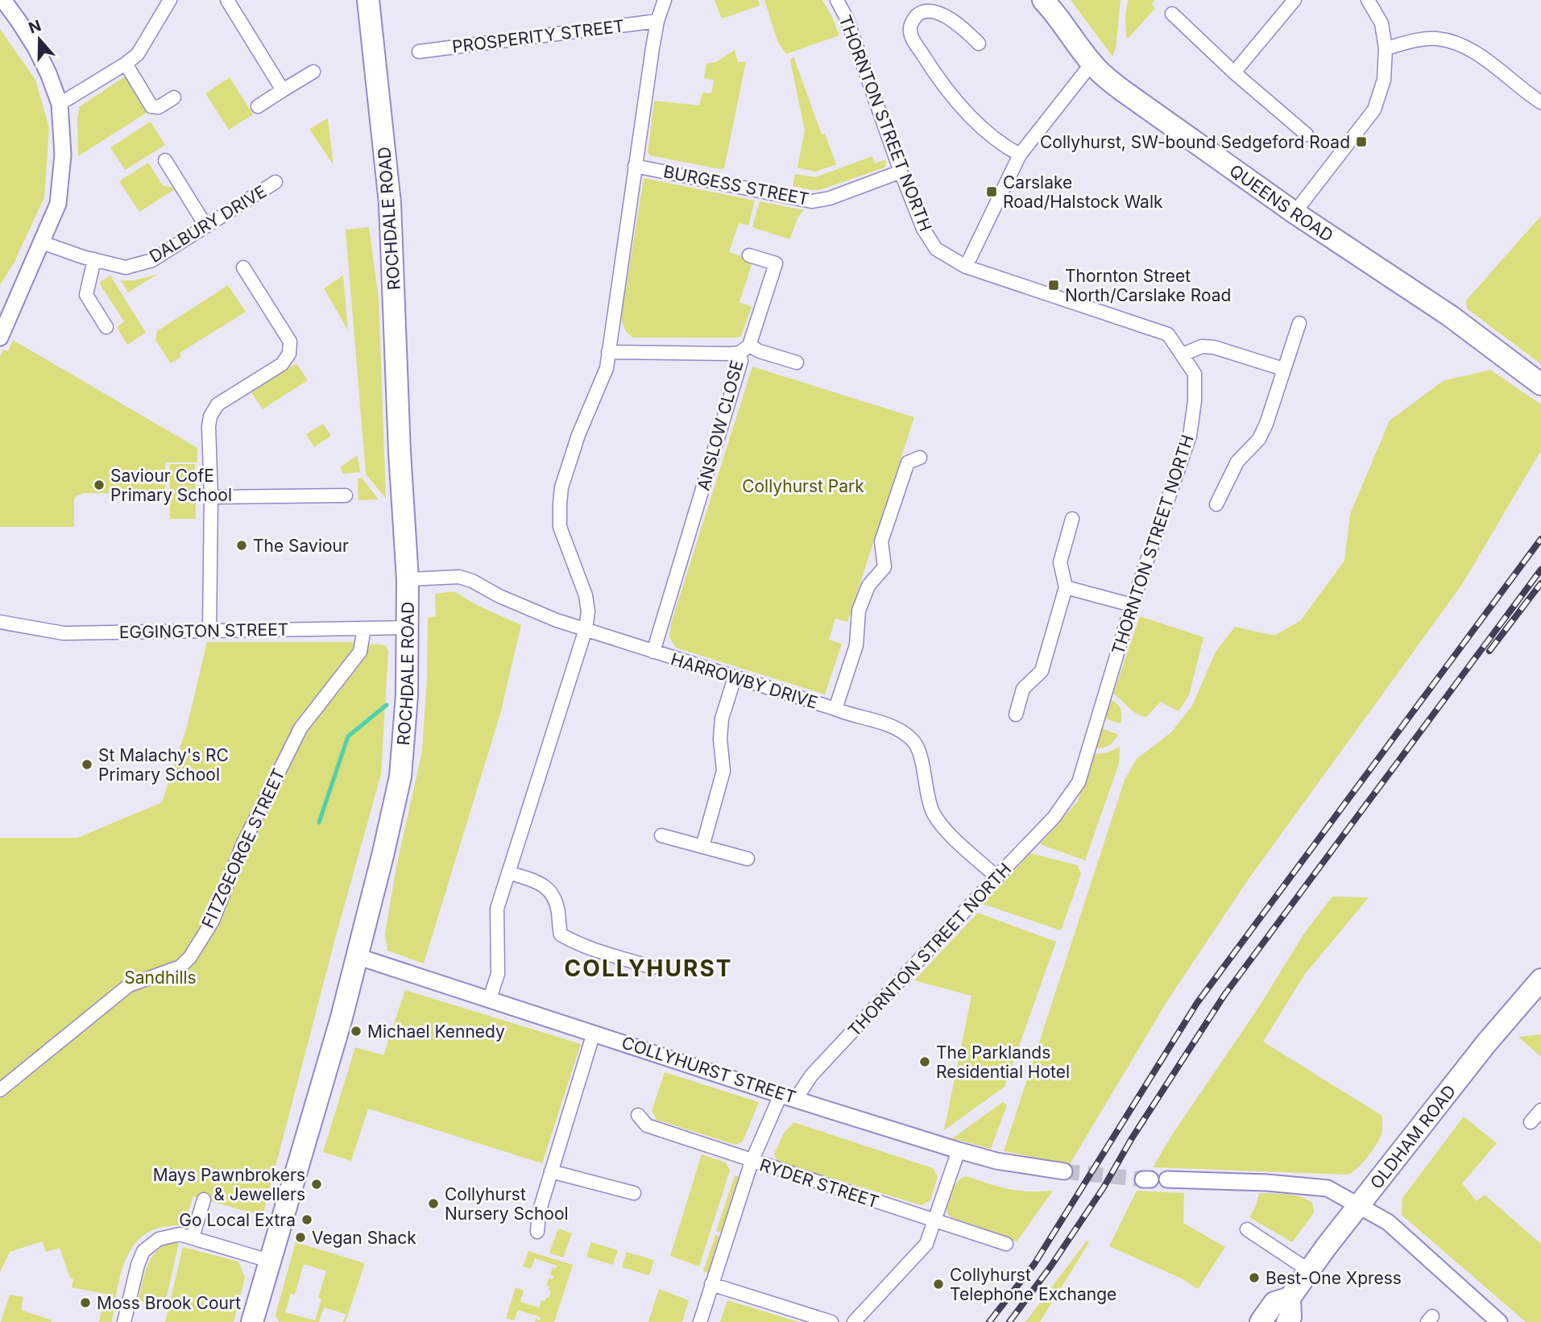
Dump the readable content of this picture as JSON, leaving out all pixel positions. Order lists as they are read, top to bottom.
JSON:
{
  "streets": {
    "highway": ["QUEENS ROAD", "ROCHDALE ROAD", "OLDHAM ROAD"],
    "street": [
      "PROSPERITY STREET",
      "THORNTON STREET NORTH",
      "BURGESS STREET",
      "DALBURY DRIVE",
      "ANSLOW CLOSE",
      "EGGINGTON STREET",
      "HARROWBY DRIVE",
      "FITZGEORGE STREET",
      "COLLYHURST STREET",
      "RYDER STREET"
    ]
  },
  "crossings": [
    ["THORNTON STREET NORTH", "BURGESS STREET"],
    ["THORNTON STREET NORTH", "COLLYHURST STREET"],
    ["THORNTON STREET NORTH", "RYDER STREET"],
    ["ROCHDALE ROAD", "EGGINGTON STREET"],
    ["ROCHDALE ROAD", "HARROWBY DRIVE"],
    ["ROCHDALE ROAD", "COLLYHURST STREET"],
    ["ANSLOW CLOSE", "HARROWBY DRIVE"],
    ["EGGINGTON STREET", "FITZGEORGE STREET"]
  ],
  "districts": ["COLLYHURST"],
  "parks": ["Collyhurst Park", "Sandhills"],
  "places": {
    "transit": ["Collyhurst, SW-bound Sedgeford Road", "Carslake Road/Halstock Walk", "Thornton Street North/Carslake Road"],
    "other": [
      "Saviour CofE Primary School",
      "The Saviour",
      "St Malachy's RC Primary School",
      "Michael Kennedy",
      "The Parklands Residential Hotel",
      "Mays Pawnbrokers & Jewellers",
      "Collyhurst Nursery School",
      "Go Local Extra",
      "Vegan Shack",
      "Best-One Xpress",
      "Collyhurst Telephone Exchange",
      "Moss Brook Court"
    ]
  },
  "north": "top"
}
